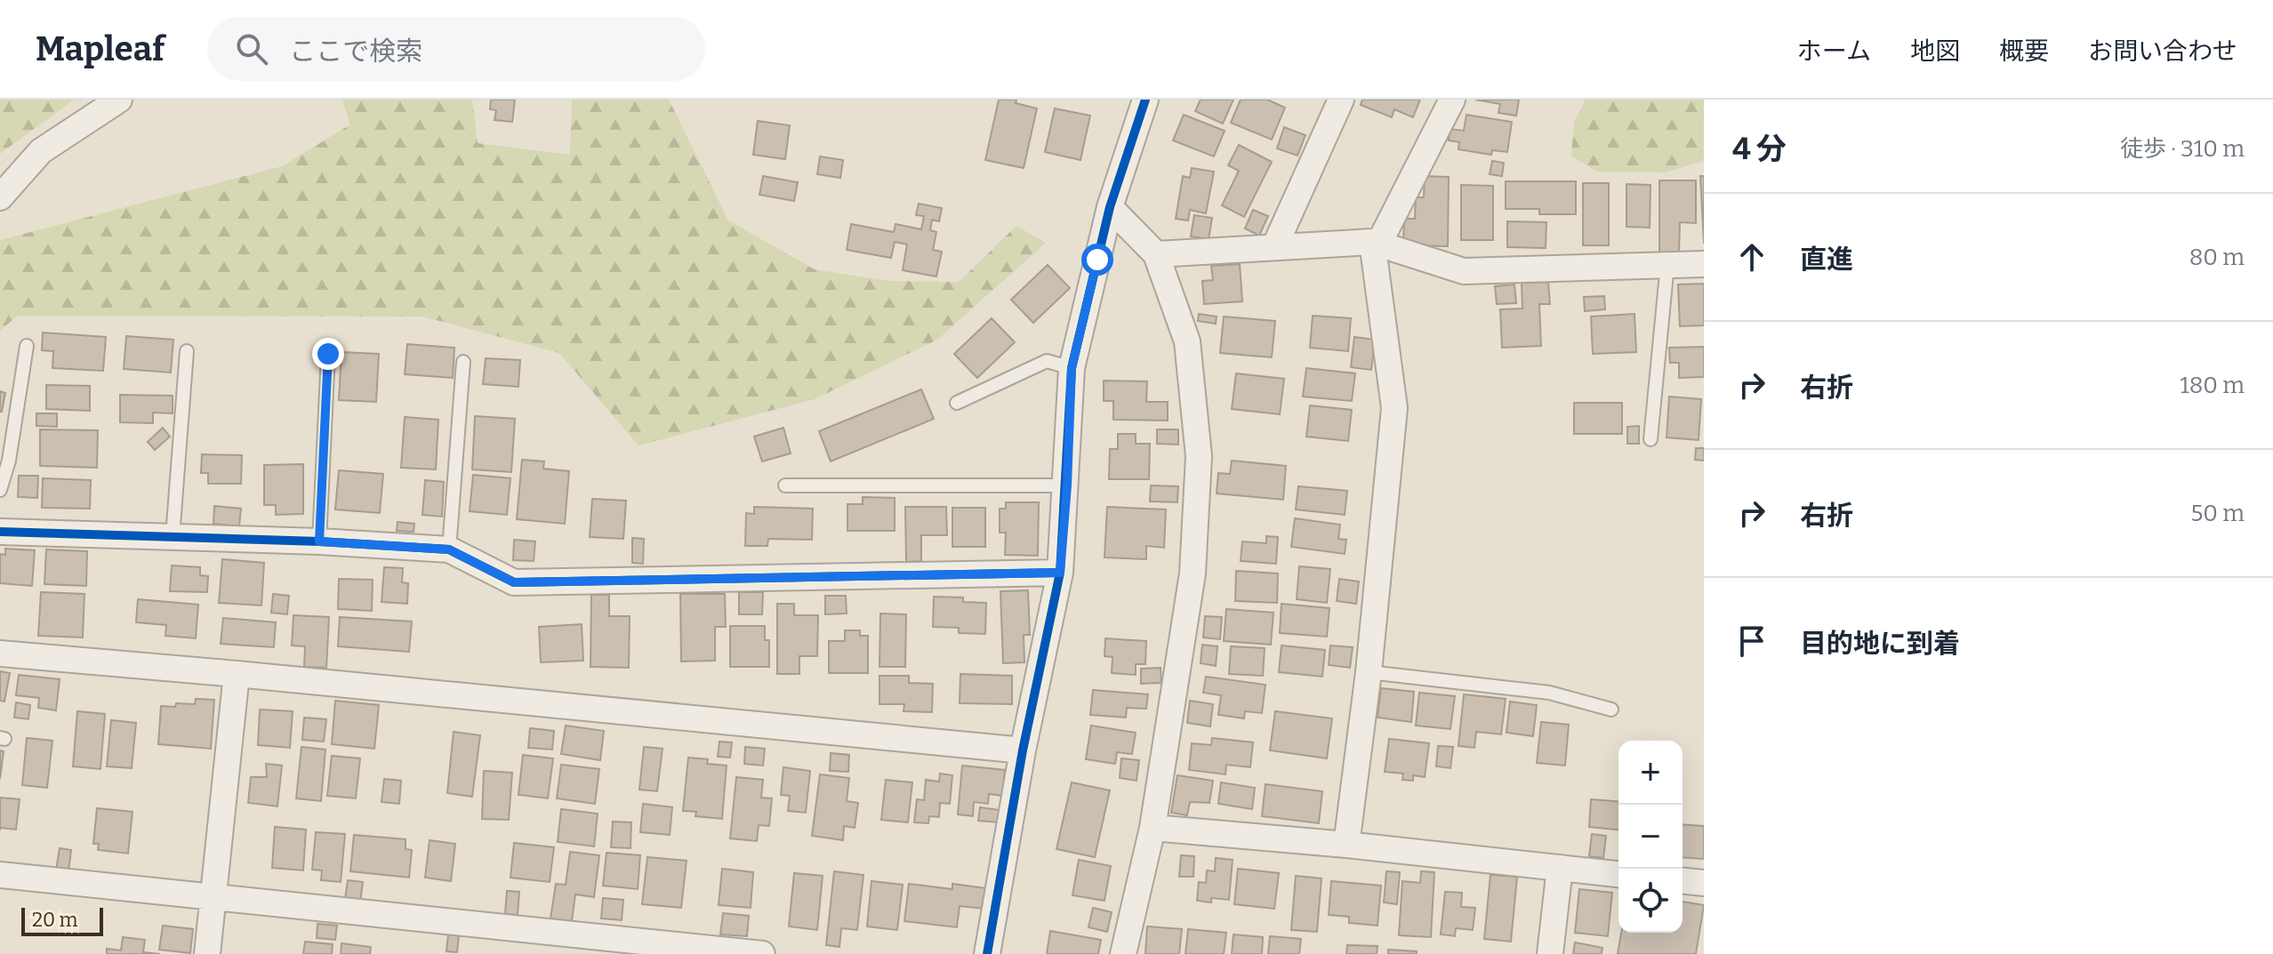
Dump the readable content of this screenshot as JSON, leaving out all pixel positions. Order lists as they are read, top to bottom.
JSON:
{
  "scale_bar": "20 m",
  "page": {
    "header": "Mapleaf",
    "search": "ここで検索",
    "nav": [
      "ホーム",
      "地図",
      "概要",
      "お問い合わせ"
    ],
    "heading": ["4 分", "徒歩 · 310 m"],
    "list": [
      ["直進", "80 m"],
      ["右折", "180 m"],
      ["右折", "50 m"],
      "目的地に到着"
    ],
    "map_buttons": ["+", "−"],
    "scale": "20 m"
  }
}
